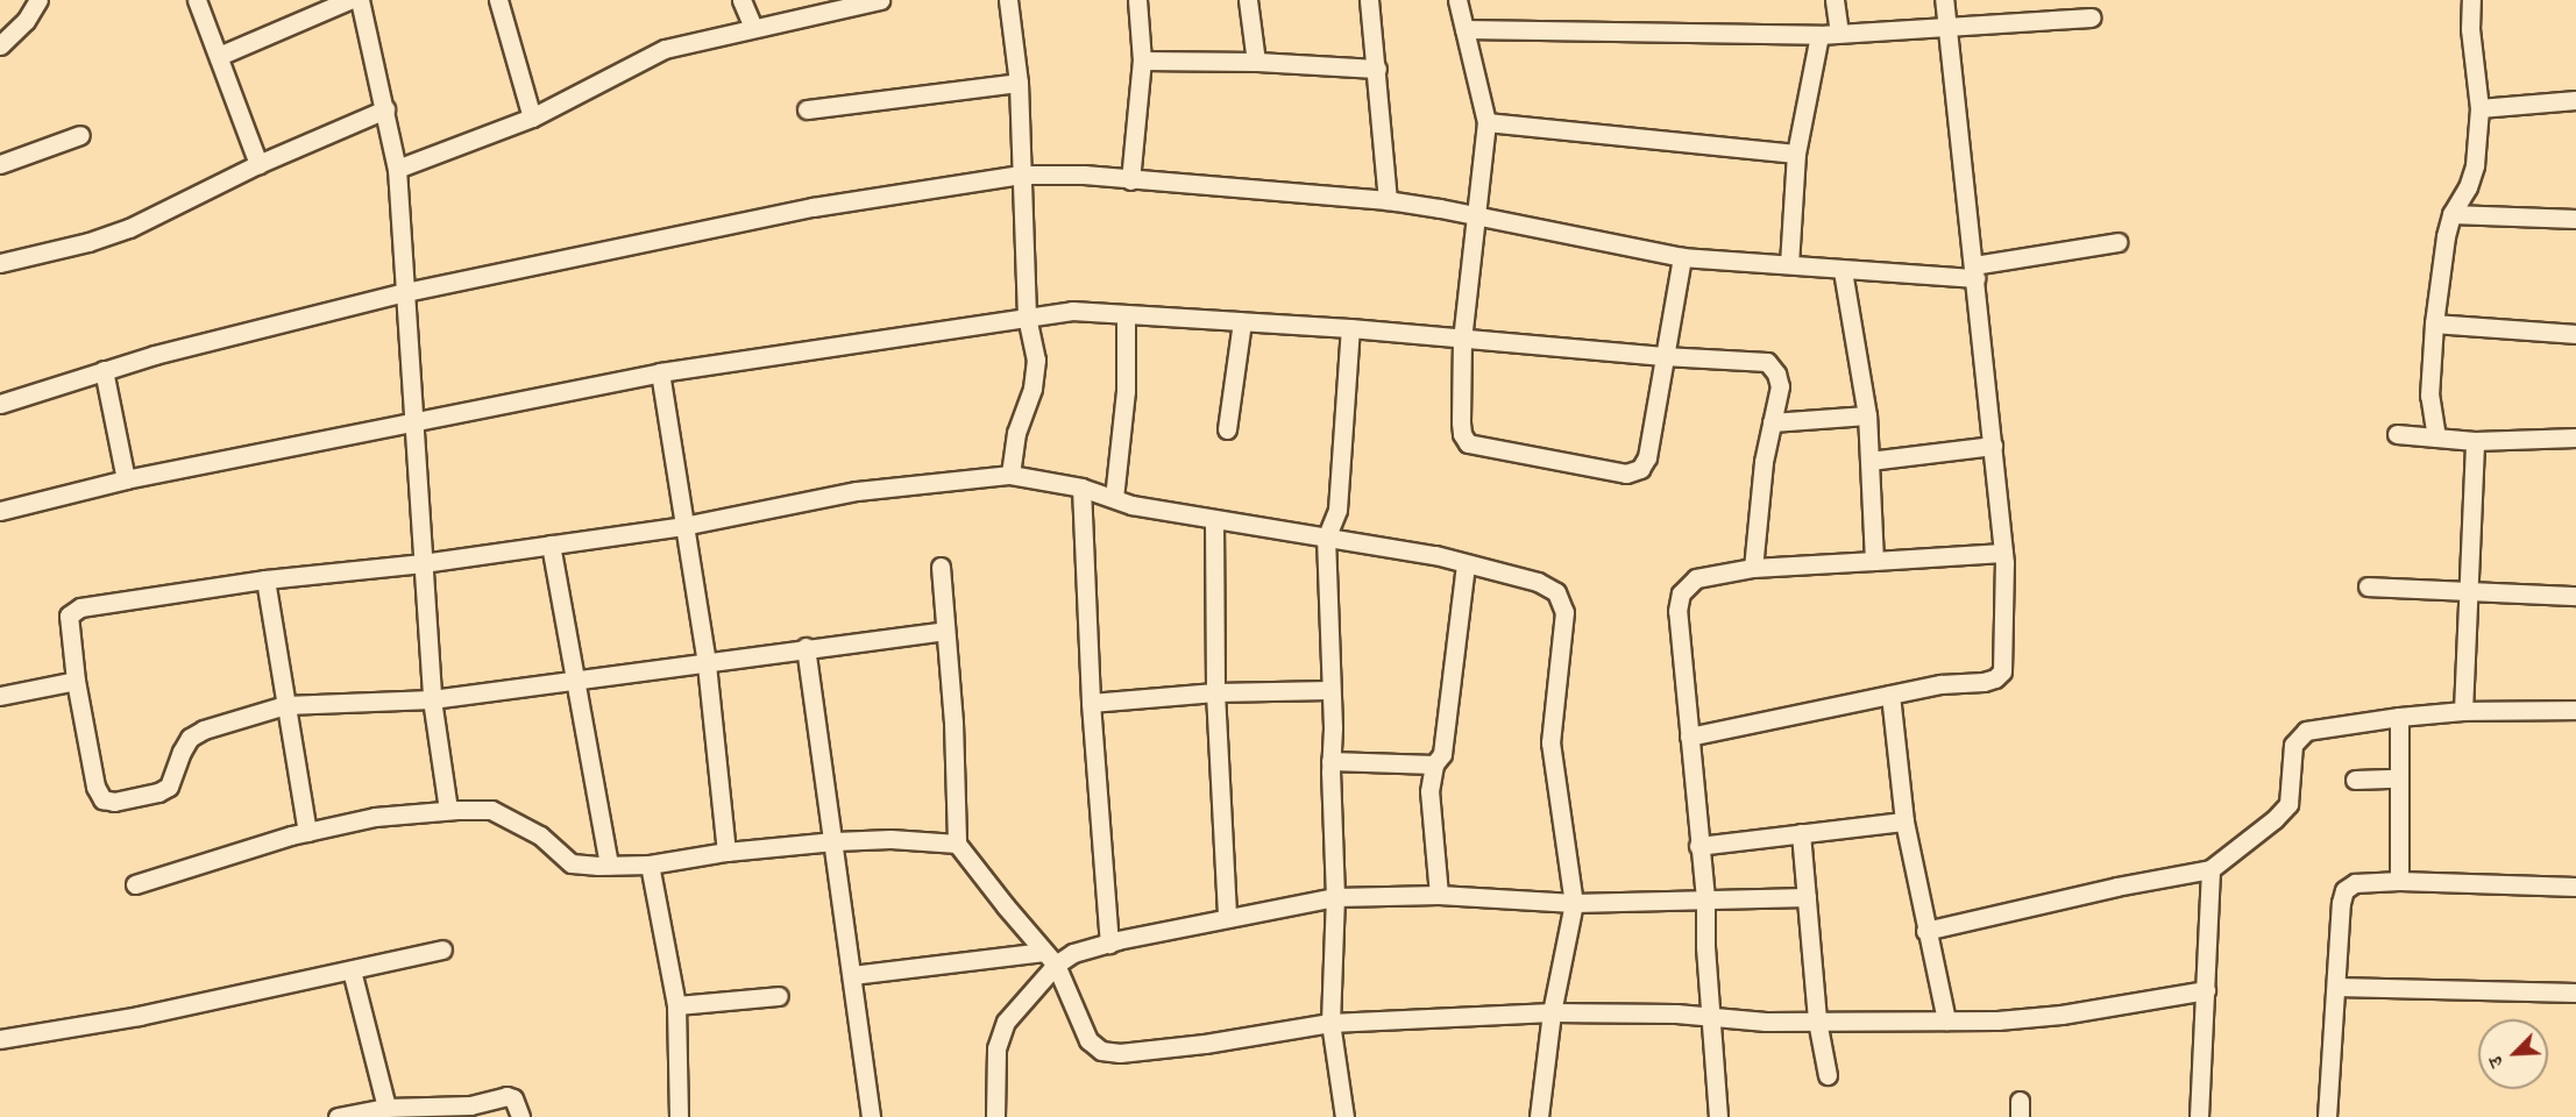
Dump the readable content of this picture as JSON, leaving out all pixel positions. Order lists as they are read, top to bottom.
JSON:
{
  "north": "bottom left"
}
